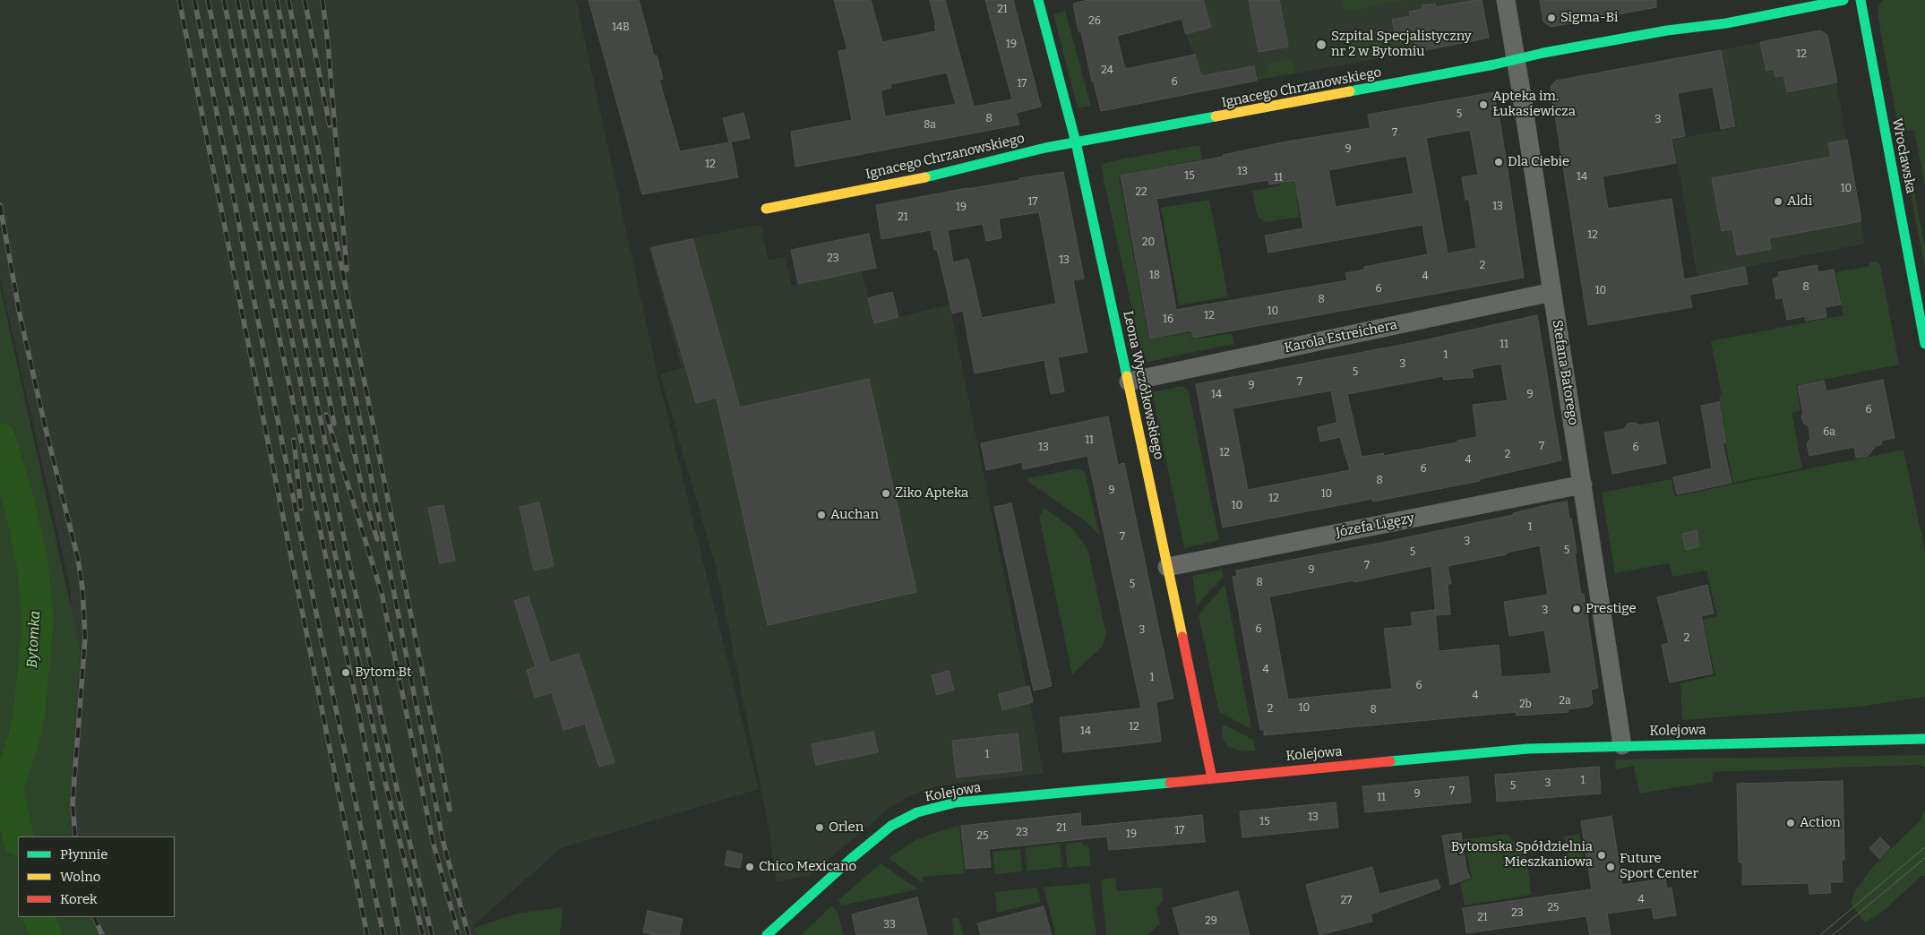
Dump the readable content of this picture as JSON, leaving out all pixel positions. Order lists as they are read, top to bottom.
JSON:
{
  "streets": {
    "street": [
      "Ignacego Chrzanowskiego",
      "Wrocławska",
      "Karola Estreichera",
      "Stefana Batorego",
      "Leona Wyczółkowskiego",
      "Józefa Ligęzy",
      "Kolejowa"
    ]
  },
  "crossings": [
    ["Ignacego Chrzanowskiego", "Stefana Batorego"],
    ["Ignacego Chrzanowskiego", "Leona Wyczółkowskiego"],
    ["Karola Estreichera", "Stefana Batorego"],
    ["Karola Estreichera", "Leona Wyczółkowskiego"],
    ["Stefana Batorego", "Józefa Ligęzy"],
    ["Stefana Batorego", "Kolejowa"],
    ["Leona Wyczółkowskiego", "Józefa Ligęzy"],
    ["Leona Wyczółkowskiego", "Kolejowa"]
  ],
  "water": ["Bytomka"],
  "places": [
    "Sigma-Bi",
    "Szpital Specjalistyczny nr 2 w Bytomiu",
    "Apteka im. Łukasiewicza",
    "Dla Ciebie",
    "Aldi",
    "Ziko Apteka",
    "Auchan",
    "Prestige",
    "Bytom Bt",
    "Action",
    "Orlen",
    "Bytomska Spółdzielnia Mieszkaniowa",
    "Chico Mexicano",
    "Future Sport Center"
  ],
  "house_numbers": [
    "21",
    "26",
    "14B",
    "19",
    "12",
    "24",
    "6",
    "17",
    "5",
    "8",
    "3",
    "8a",
    "7",
    "9",
    "12",
    "13",
    "15",
    "14",
    "11",
    "10",
    "22",
    "17",
    "13",
    "19",
    "21",
    "12",
    "20",
    "23",
    "13",
    "2",
    "18",
    "4",
    "8",
    "6",
    "10",
    "8",
    "10",
    "12",
    "16",
    "11",
    "1",
    "3",
    "5",
    "7",
    "9",
    "14",
    "9",
    "6",
    "6a",
    "11",
    "7",
    "13",
    "6",
    "12",
    "2",
    "4",
    "6",
    "8",
    "9",
    "10",
    "12",
    "10",
    "1",
    "7",
    "3",
    "5",
    "5",
    "7",
    "9",
    "8",
    "5",
    "3",
    "6",
    "3",
    "2",
    "4",
    "1",
    "6",
    "4",
    "2a",
    "2b",
    "10",
    "2",
    "8",
    "12",
    "14",
    "1",
    "1",
    "3",
    "5",
    "7",
    "9",
    "11",
    "13",
    "15",
    "21",
    "17",
    "23",
    "19",
    "25",
    "4",
    "27",
    "25",
    "23",
    "21",
    "29",
    "33"
  ],
  "legend": ["Płynnie", "Wolno", "Korek"]
}
